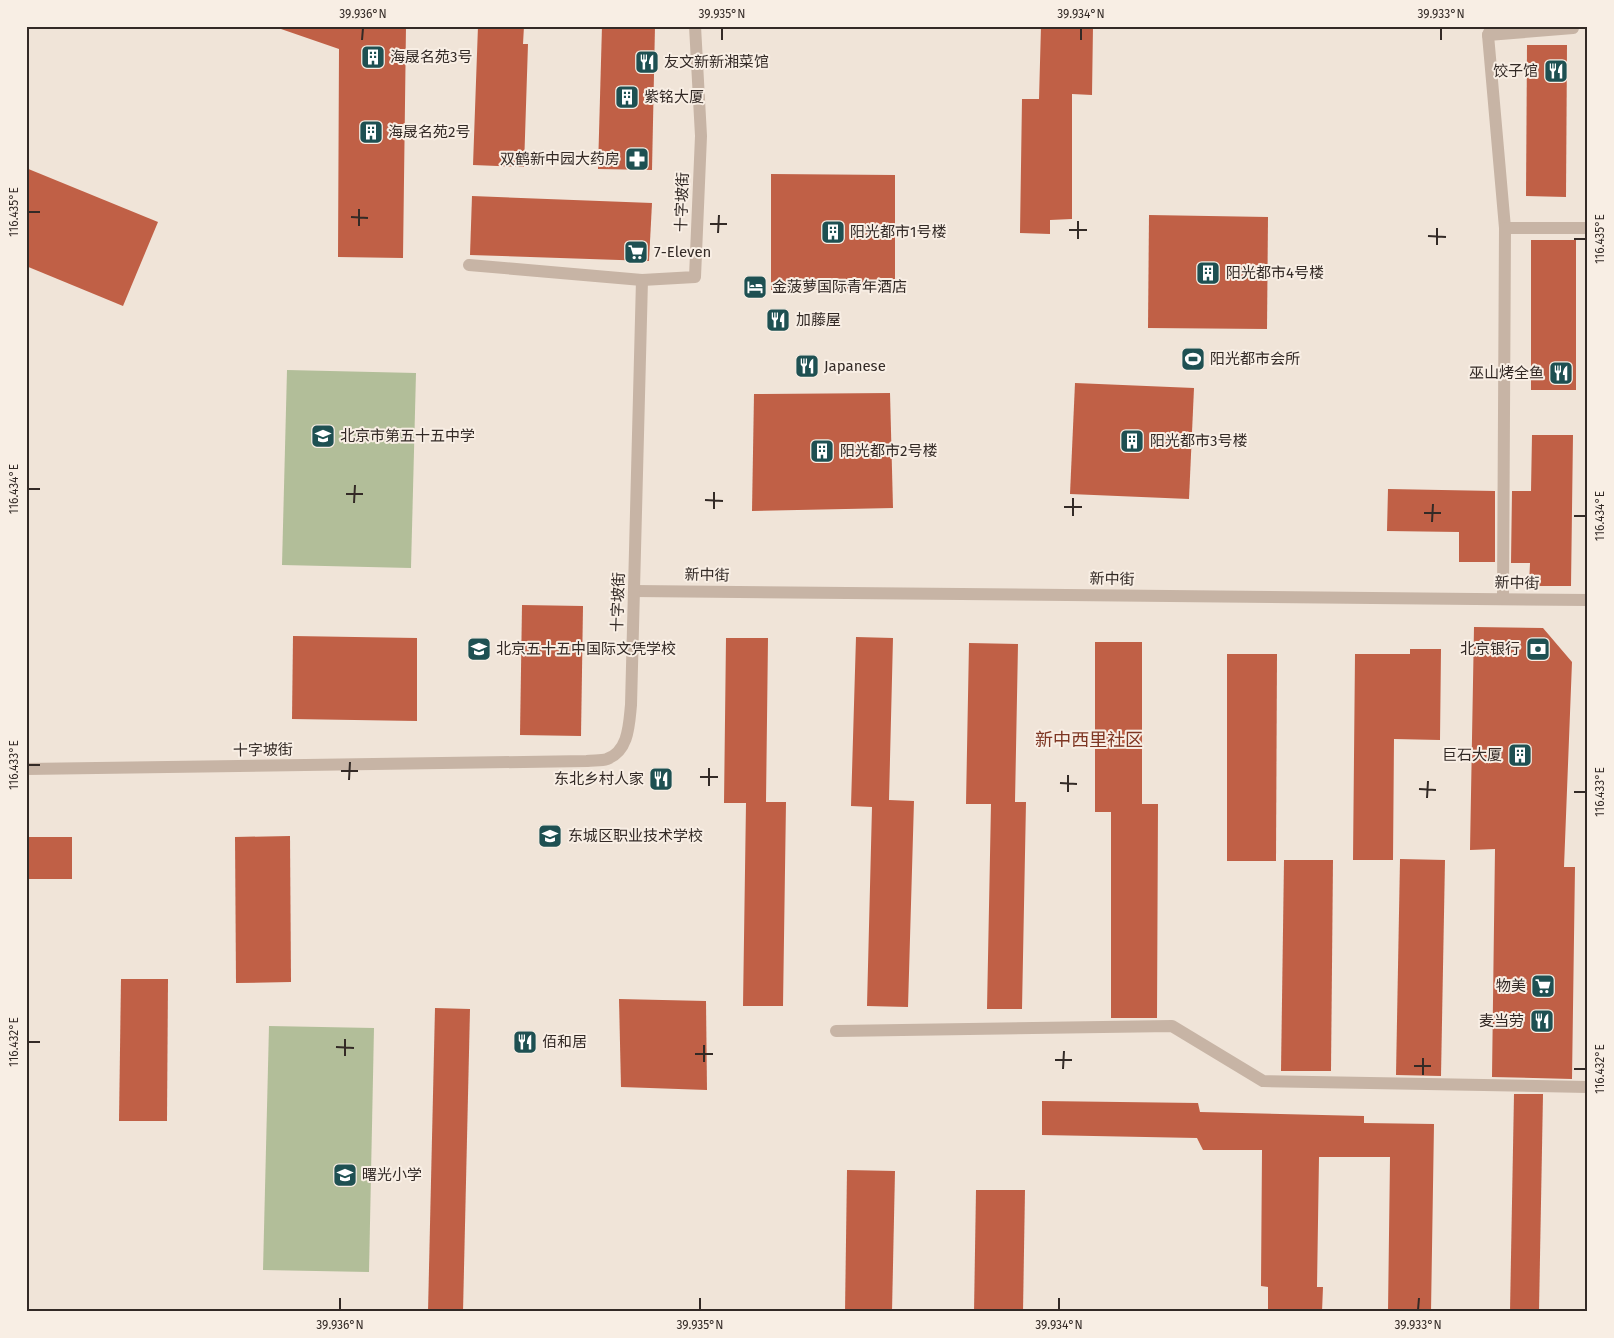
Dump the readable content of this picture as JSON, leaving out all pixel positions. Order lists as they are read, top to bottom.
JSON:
{
  "streets": {
    "street": ["十字坡街", "新中街"]
  },
  "crossings": [
    ["十字坡街", "新中街"]
  ],
  "districts": ["新中西里社区"],
  "places": {
    "building": [
      "海晟名苑3号",
      "紫铭大厦",
      "海晟名苑2号",
      "阳光都市1号楼",
      "阳光都市4号楼",
      "阳光都市3号楼",
      "阳光都市2号楼",
      "巨石大厦"
    ],
    "restaurant": [
      "友文新新湘菜馆",
      "饺子馆",
      "加藤屋",
      "Japanese",
      "巫山烤全鱼",
      "东北乡村人家",
      "麦当劳",
      "佰和居"
    ],
    "pharmacy": ["双鹤新中园大药房"],
    "supermarket": ["7-Eleven", "物美"],
    "hotel": ["金菠萝国际青年酒店"],
    "sports": ["阳光都市会所"],
    "school or university": [
      "北京市第五十五中学",
      "北京五十五中国际文凭学校",
      "东城区职业技术学校",
      "曙光小学"
    ],
    "bank": ["北京银行"]
  },
  "coordinates": [
    "39.936°N",
    "39.935°N",
    "39.934°N",
    "39.933°N",
    "116.435°E",
    "116.434°E",
    "116.433°E",
    "116.432°E"
  ]
}
